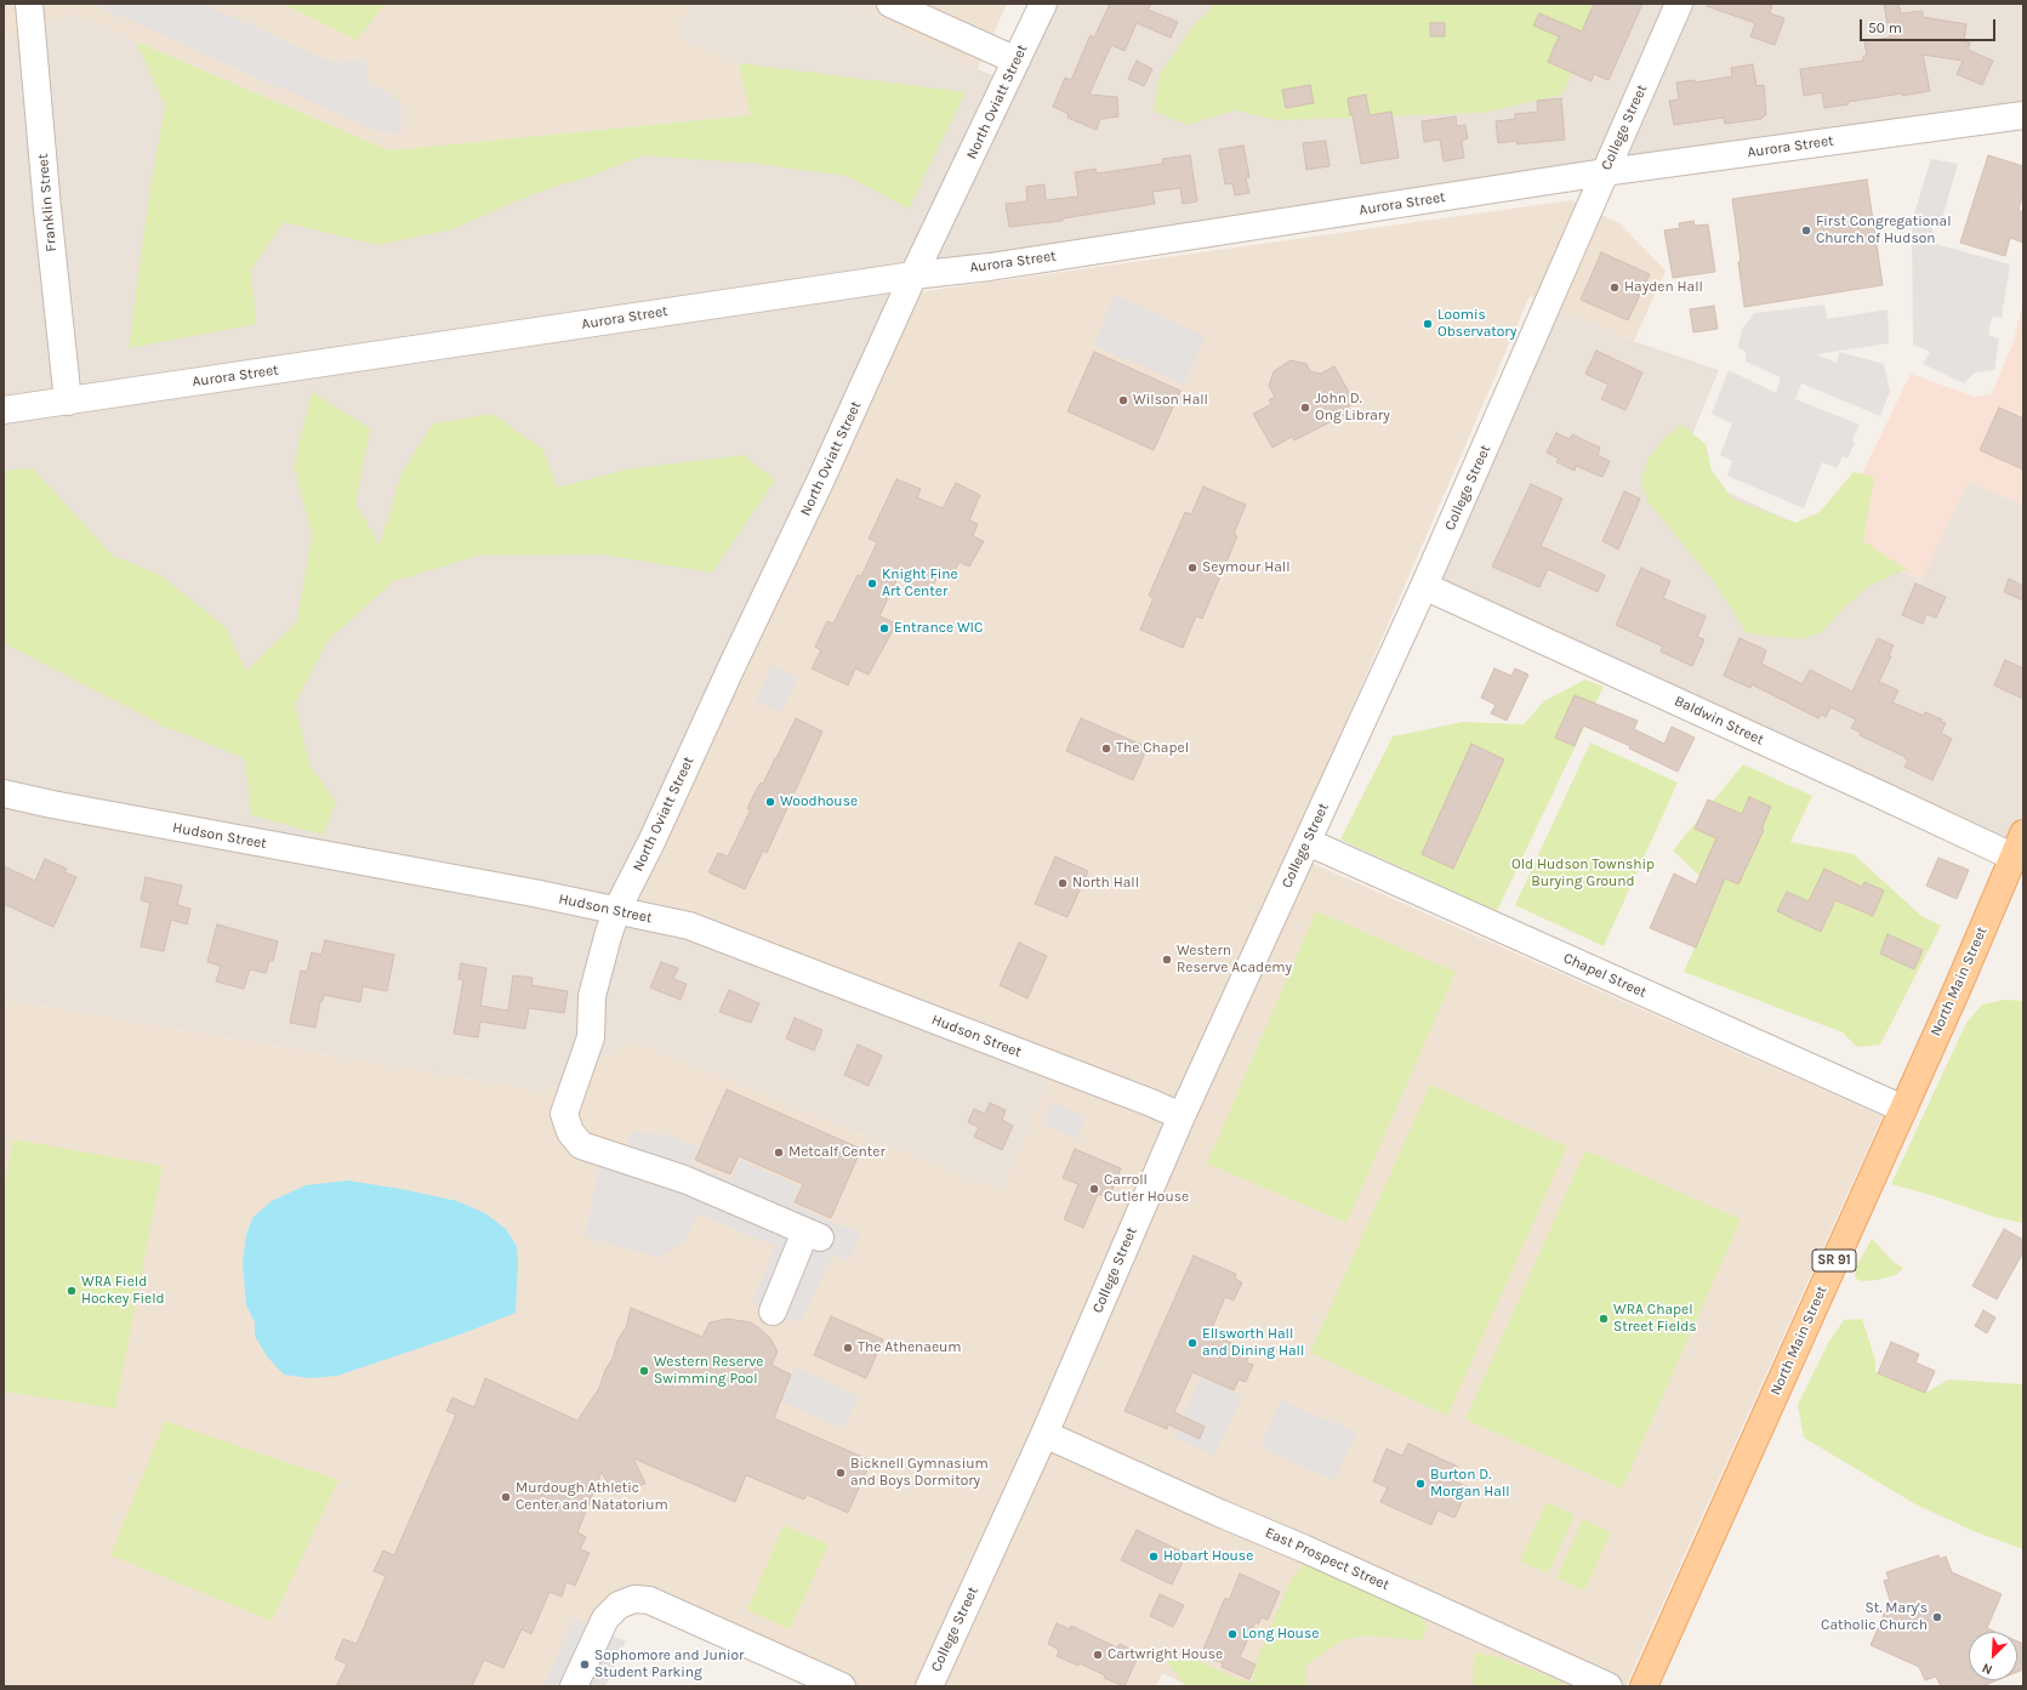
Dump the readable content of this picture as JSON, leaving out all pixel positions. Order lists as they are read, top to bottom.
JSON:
{
  "streets": {
    "main road": ["North Main Street", "SR 91"],
    "street": [
      "North Oviatt Street",
      "College Street",
      "Aurora Street",
      "Franklin Street",
      "Baldwin Street",
      "Hudson Street",
      "Chapel Street",
      "East Prospect Street"
    ]
  },
  "crossings": [
    ["North Oviatt Street", "Aurora Street"],
    ["North Oviatt Street", "Hudson Street"],
    ["College Street", "Aurora Street"],
    ["College Street", "Baldwin Street"],
    ["College Street", "Hudson Street"],
    ["College Street", "Chapel Street"],
    ["College Street", "East Prospect Street"],
    ["Aurora Street", "Franklin Street"],
    ["Baldwin Street", "North Main Street"],
    ["Chapel Street", "North Main Street"]
  ],
  "parks": ["Old Hudson Township Burying Ground"],
  "places": [
    "First Congregational Church of Hudson",
    "Hayden Hall",
    "Loomis Observatory",
    "Wilson Hall",
    "John D. Ong Library",
    "Seymour Hall",
    "Knight Fine Art Center",
    "Entrance WIC",
    "The Chapel",
    "Woodhouse",
    "North Hall",
    "Western Reserve Academy",
    "Metcalf Center",
    "Carroll Cutler House",
    "WRA Field Hockey Field",
    "WRA Chapel Street Fields",
    "Ellsworth Hall and Dining Hall",
    "The Athenaeum",
    "Western Reserve Swimming Pool",
    "Bicknell Gymnasium and Boys Dormitory",
    "Burton D. Morgan Hall",
    "Murdough Athletic Center and Natatorium",
    "Hobart House",
    "St. Mary's Catholic Church",
    "Long House",
    "Cartwright House",
    "Sophomore and Junior Student Parking"
  ],
  "scale_bar": "50 m",
  "north": "bottom left"
}
